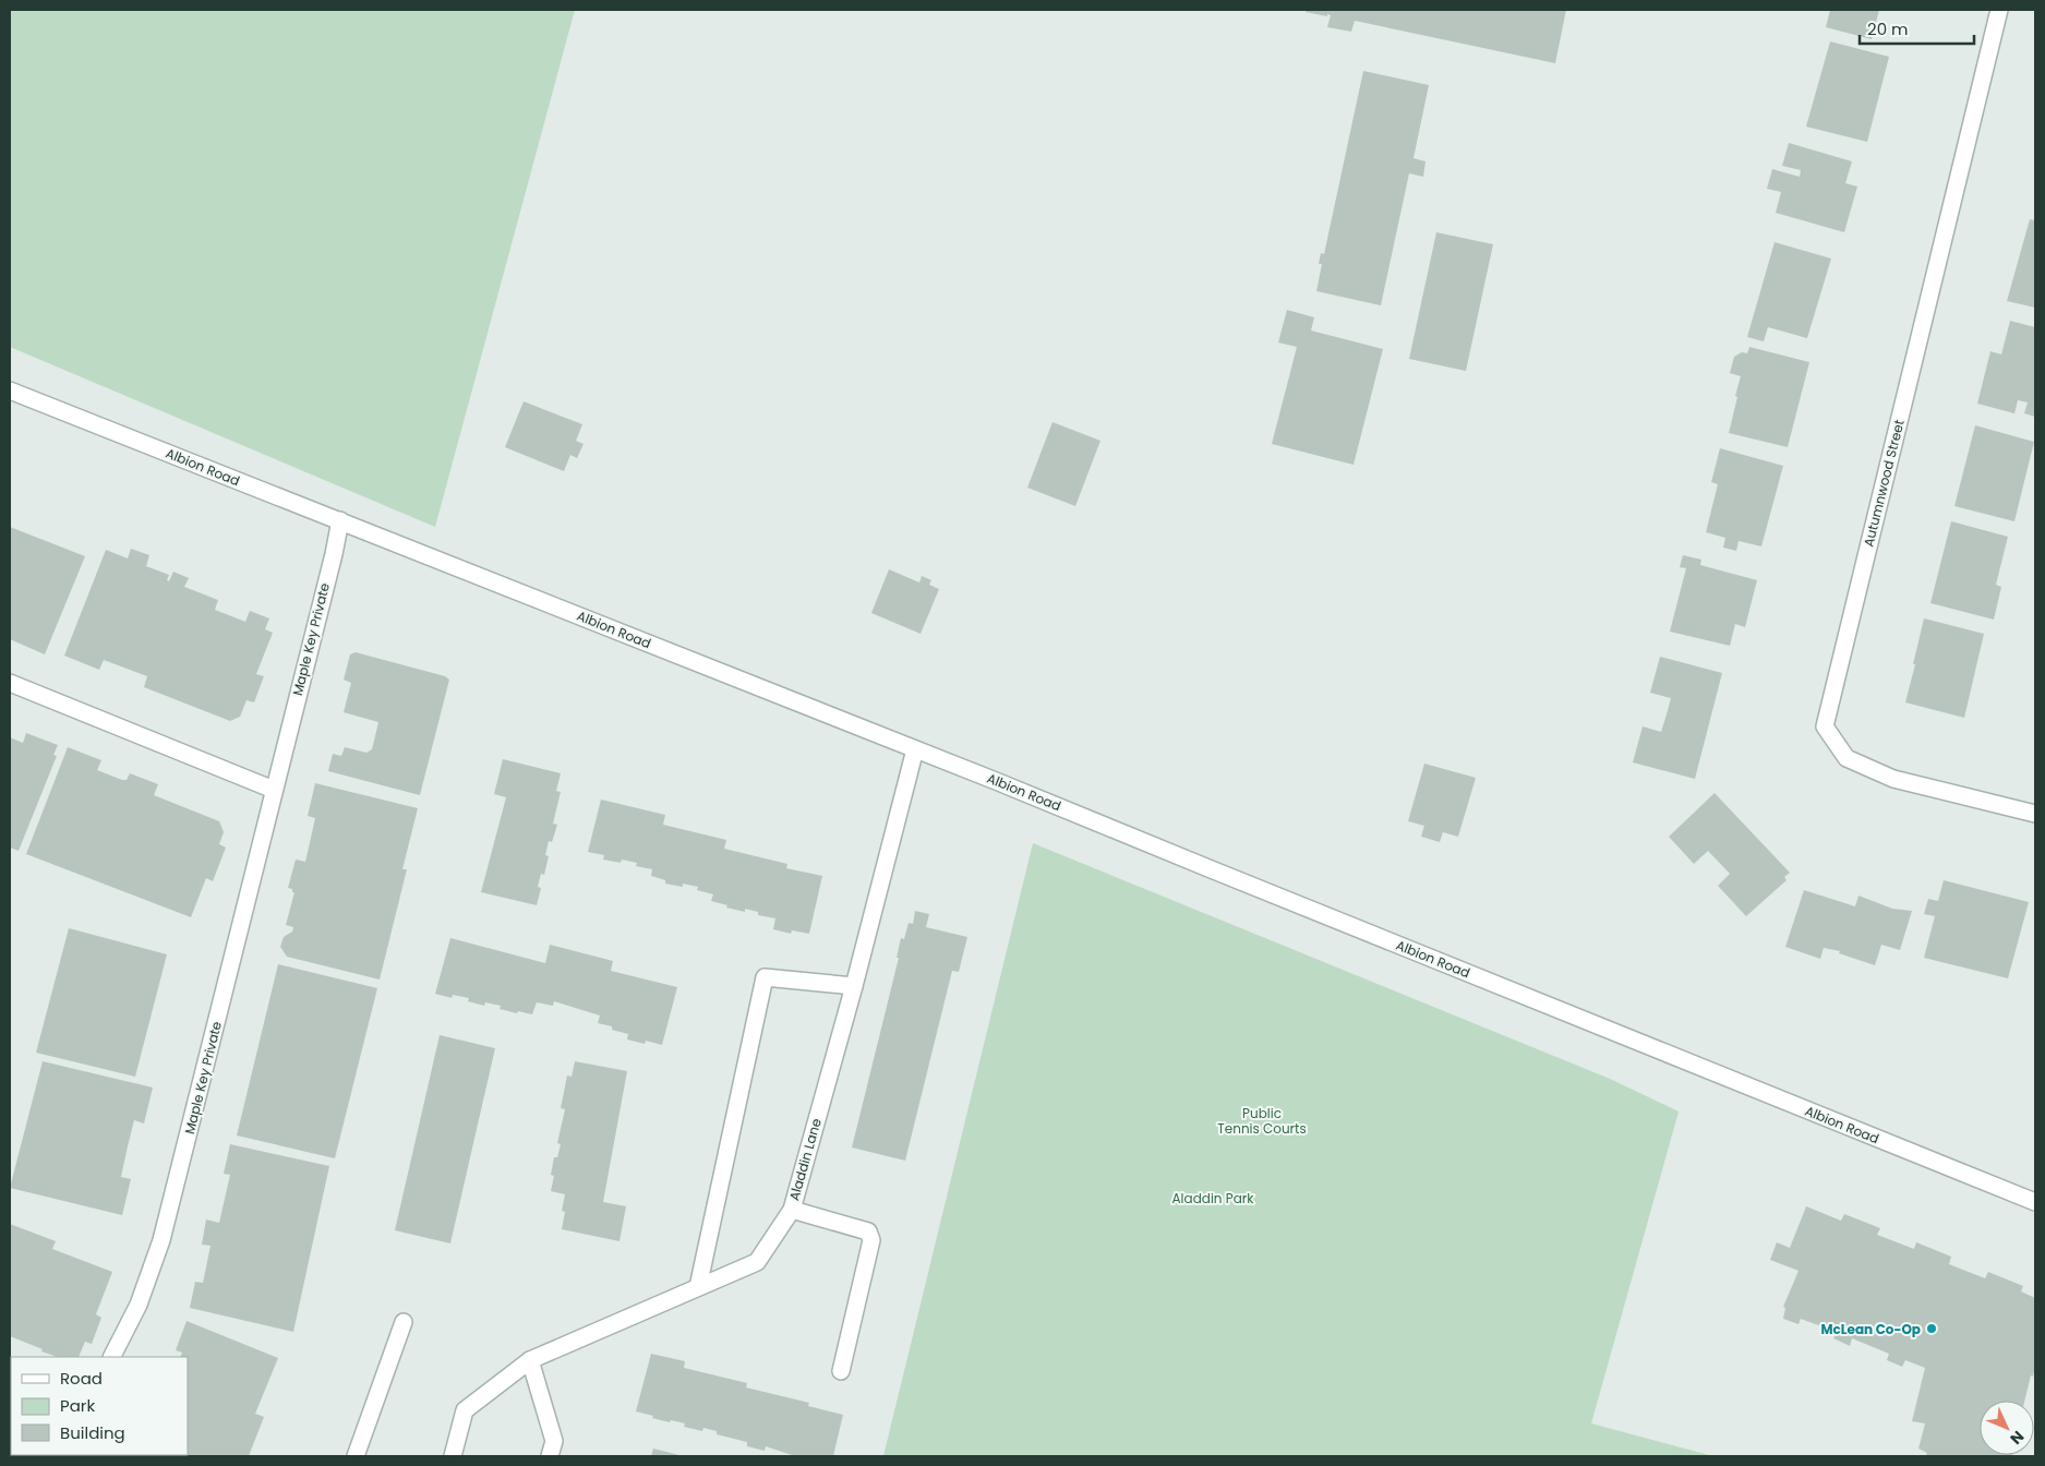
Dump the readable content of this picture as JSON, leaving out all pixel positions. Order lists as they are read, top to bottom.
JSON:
{
  "streets": {
    "street": [
      "Albion Road",
      "Autumnwood Street",
      "Maple Key Private",
      "Aladdin Lane"
    ]
  },
  "crossings": [
    ["Albion Road", "Maple Key Private"],
    ["Albion Road", "Aladdin Lane"]
  ],
  "parks": ["Public Tennis Courts", "Aladdin Park"],
  "places": ["McLean Co-Op"],
  "legend": ["Road", "Park", "Building"],
  "scale_bar": "20 m",
  "north": "bottom right"
}
